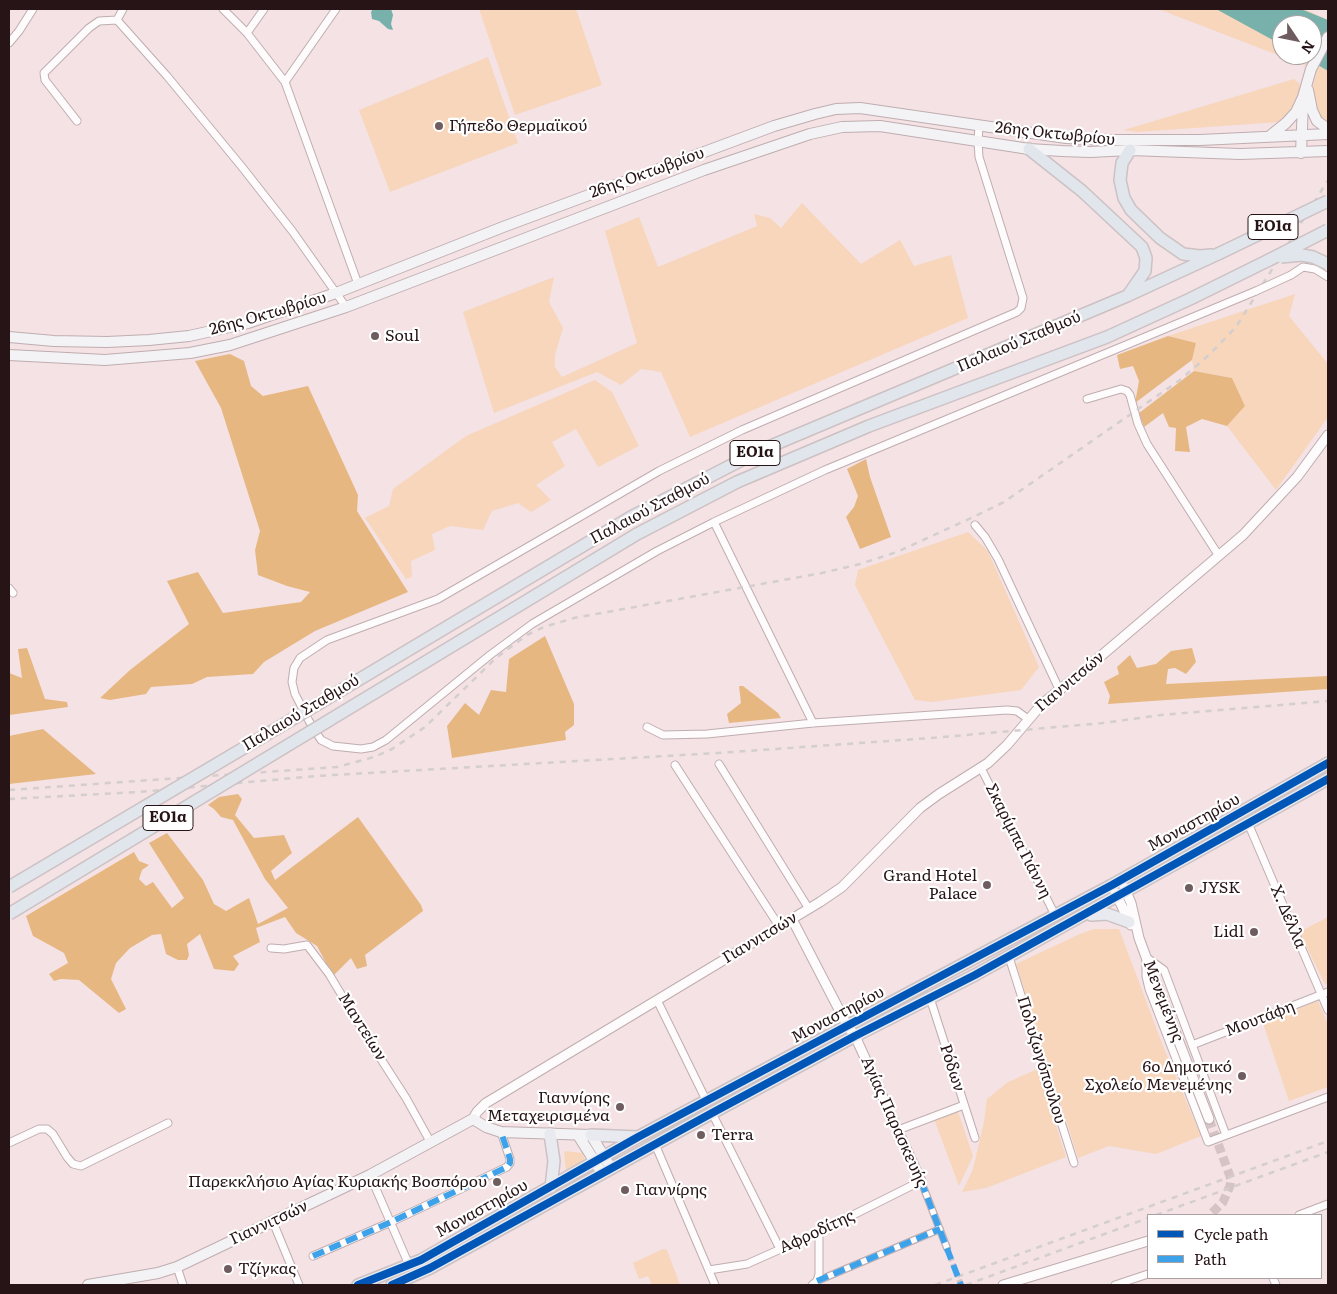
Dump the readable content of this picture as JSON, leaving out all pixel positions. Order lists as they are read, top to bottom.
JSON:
{
  "streets": {
    "highway": ["ΕΟ1α", "Παλαιού Σταθμού"],
    "main road": ["26ης Οκτωβρίου", "Γιαννιτσών", "Μοναστηρίου"],
    "street": [
      "Σκαρίμπα Γιάννη",
      "Χ. Δέλλα",
      "Μενεμένης",
      "Μουτάφη",
      "Μαντείων",
      "Πολυζωγόπουλου",
      "Ρόδων",
      "Αγίας Παρασκευής",
      "Αφροδίτης"
    ]
  },
  "crossings": [
    ["ΕΟ1α", "Παλαιού Σταθμού"],
    ["Γιαννιτσών", "Σκαρίμπα Γιάννη"],
    ["Γιαννιτσών", "Μαντείων"],
    ["Γιαννιτσών", "Αγίας Παρασκευής"],
    ["Μοναστηρίου", "Σκαρίμπα Γιάννη"],
    ["Μοναστηρίου", "Χ. Δέλλα"],
    ["Μοναστηρίου", "Μενεμένης"],
    ["Μοναστηρίου", "Πολυζωγόπουλου"],
    ["Μοναστηρίου", "Ρόδων"],
    ["Μοναστηρίου", "Αγίας Παρασκευής"],
    ["Χ. Δέλλα", "Μουτάφη"],
    ["Αγίας Παρασκευής", "Αφροδίτης"]
  ],
  "places": [
    "Γήπεδο Θερμαϊκού",
    "Soul",
    "Grand Hotel Palace",
    "JYSK",
    "Lidl",
    "6ο Δημοτικό Σχολείο Μενεμένης",
    "Γιαννίρης Μεταχειρισμένα",
    "Terra",
    "Παρεκκλήσιο Αγίας Κυριακής Βοσπόρου",
    "Γιαννίρης",
    "Τζίγκας"
  ],
  "legend": ["Cycle path", "Path"],
  "north": "bottom right"
}
